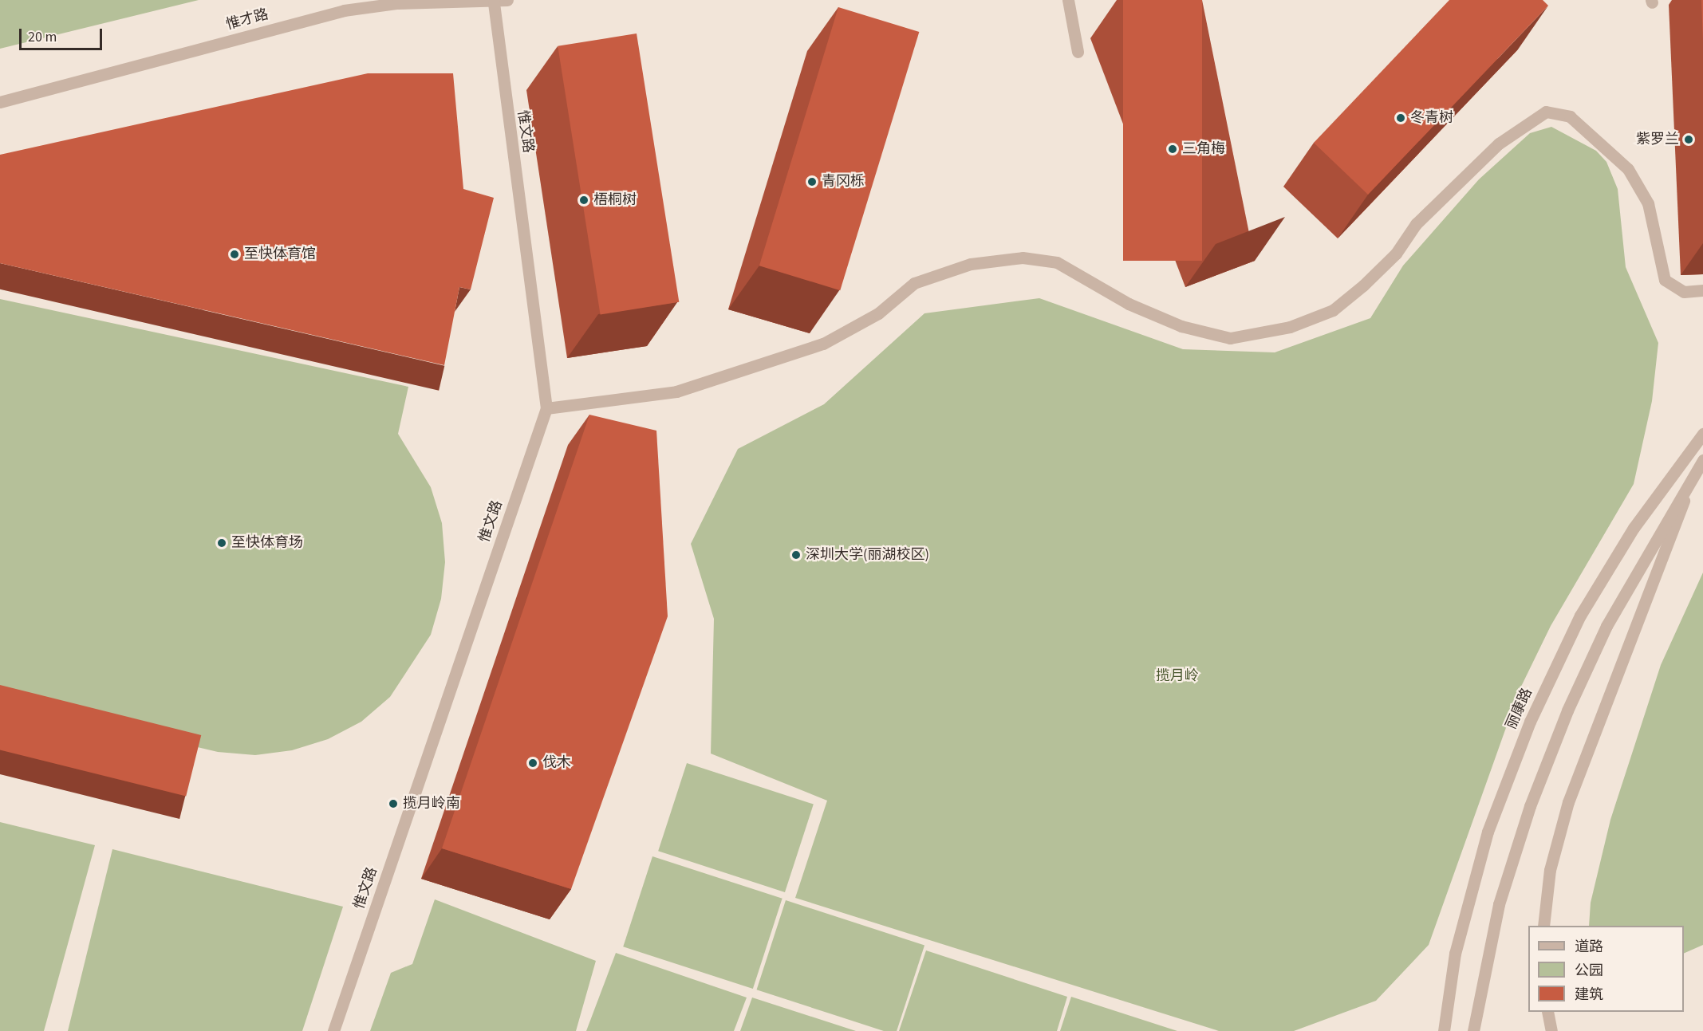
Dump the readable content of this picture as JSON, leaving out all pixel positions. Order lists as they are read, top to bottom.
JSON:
{
  "streets": {
    "street": ["惟才路", "惟文路", "丽康路"]
  },
  "crossings": [
    ["惟才路", "惟文路"]
  ],
  "parks": ["揽月岭"],
  "places": [
    "冬青树",
    "紫罗兰",
    "三角梅",
    "青冈栎",
    "梧桐树",
    "至快体育馆",
    "至快体育场",
    "深圳大学(丽湖校区)",
    "伐木",
    "揽月岭南"
  ],
  "legend": ["道路", "公园", "建筑"],
  "scale_bar": "20 m"
}
